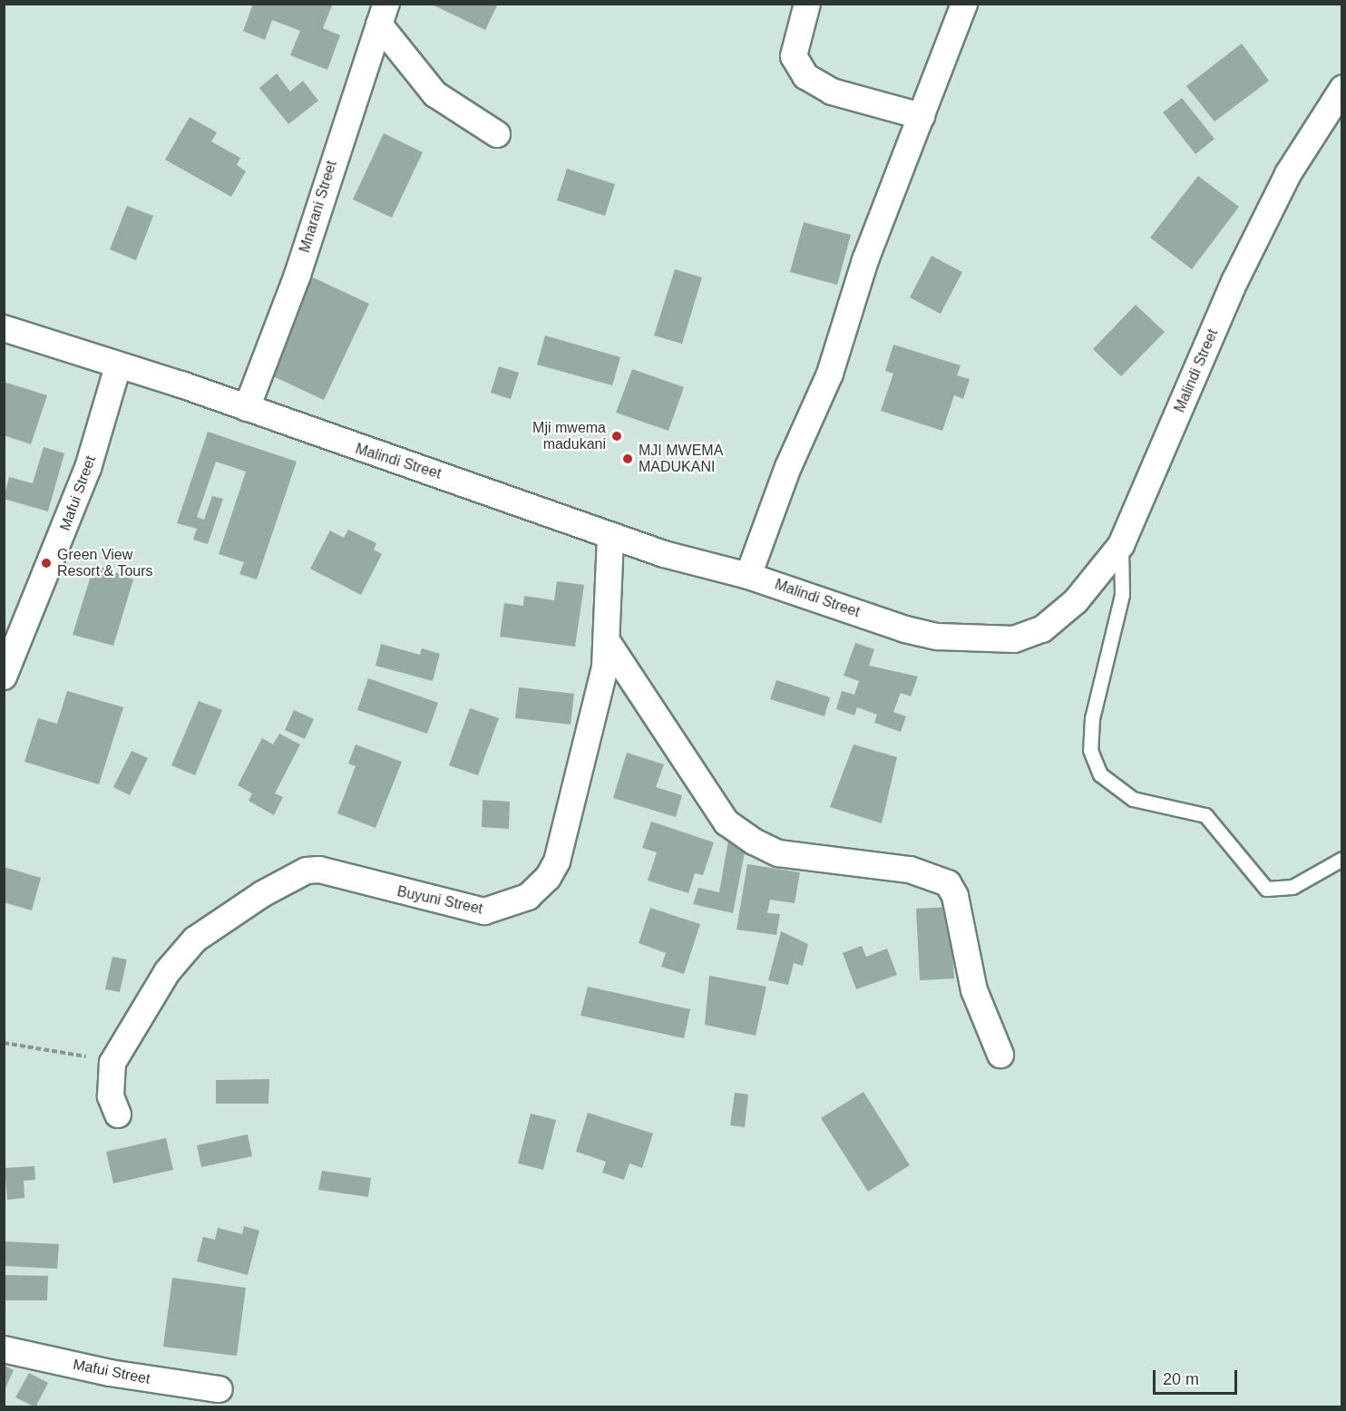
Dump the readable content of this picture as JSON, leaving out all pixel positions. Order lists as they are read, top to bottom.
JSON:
{
  "streets": {
    "street": [
      "Mnarani Street",
      "Malindi Street",
      "Mafui Street",
      "Buyuni Street"
    ]
  },
  "crossings": [
    ["Mnarani Street", "Malindi Street"],
    ["Malindi Street", "Mafui Street"],
    ["Malindi Street", "Buyuni Street"]
  ],
  "places": ["Mji mwema madukani", "MJI MWEMA MADUKANI", "Green View Resort & Tours"],
  "scale_bar": "20 m"
}
